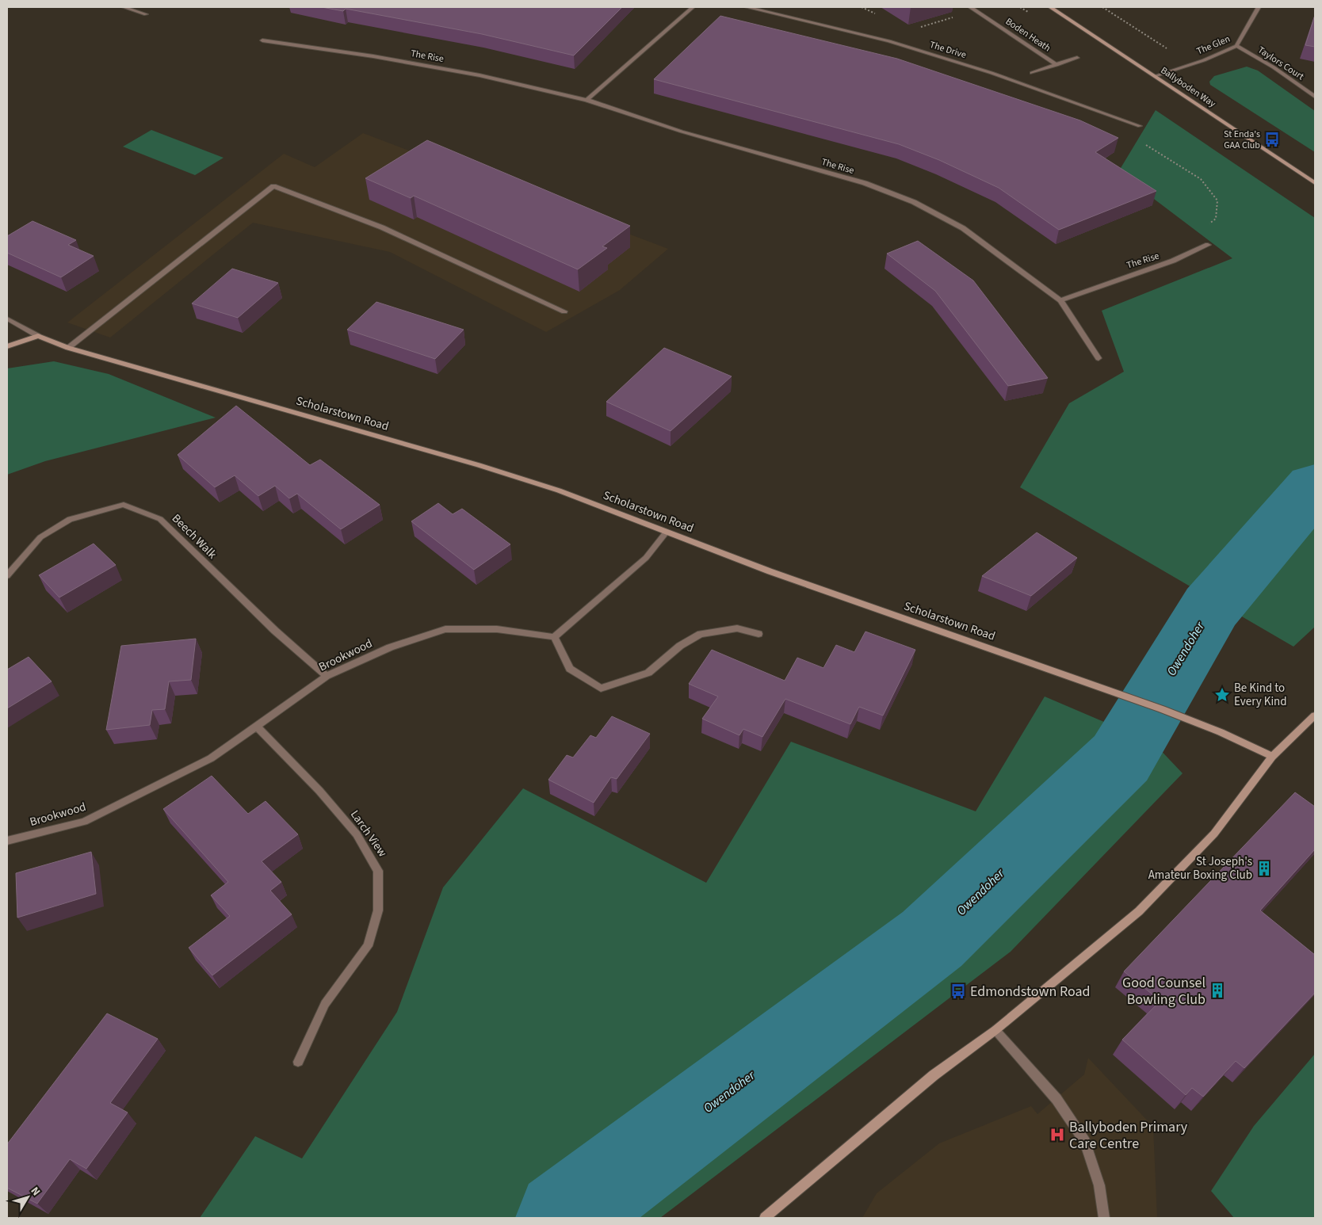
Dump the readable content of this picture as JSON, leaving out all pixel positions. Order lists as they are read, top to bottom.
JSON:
{
  "streets": {
    "main road": ["Ballyboden Way", "Scholarstown Road"],
    "street": [
      "Boden Heath",
      "The Glen",
      "The Drive",
      "The Rise",
      "Taylors Court",
      "Beech Walk",
      "Brookwood",
      "Larch View"
    ]
  },
  "crossings": [
    ["The Glen", "Taylors Court"],
    ["The Glen", "Ballyboden Way"],
    ["Beech Walk", "Brookwood"],
    ["Brookwood", "Larch View"]
  ],
  "water": ["Owendoher"],
  "places": {
    "bus stop": ["St Enda's GAA Club", "Edmondstown Road"],
    "place": ["Be Kind to Every Kind"],
    "building": ["St Joseph's Amateur Boxing Club", "Good Counsel Bowling Club"],
    "hospital": ["Ballyboden Primary Care Centre"]
  },
  "north": "top right"
}
